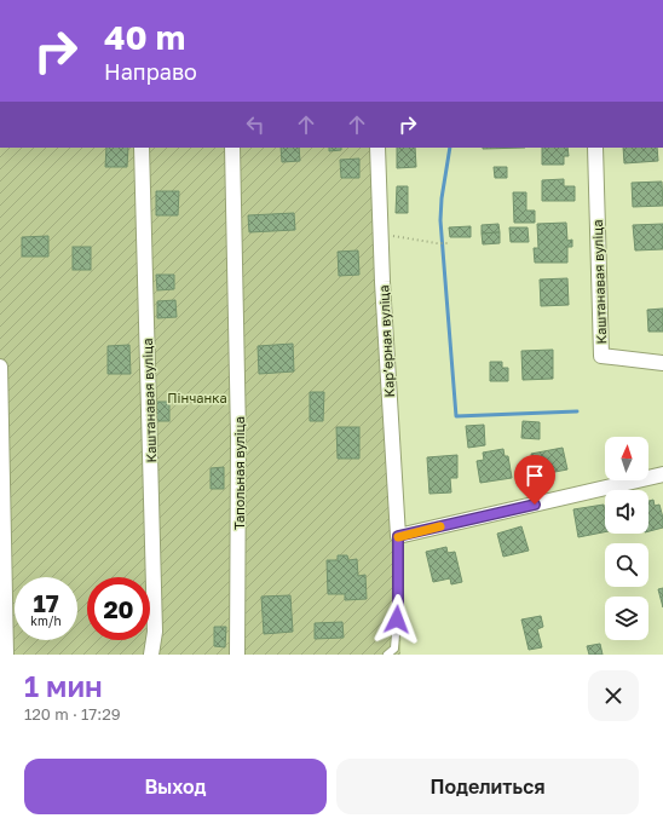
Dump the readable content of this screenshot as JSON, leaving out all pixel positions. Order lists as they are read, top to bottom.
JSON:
{
  "streets": {
    "street": ["Каштанавая вуліца", "Карʼерная вуліца", "Тапольная вуліца"]
  },
  "parks": ["Пінчанка"],
  "north": "top",
  "page": {
    "turn": ["40 m", "Направо"],
    "speed": "17 km/h",
    "limit": "20",
    "heading": ["1 мин", "120 m · 17:29"],
    "buttons": ["Выход", "Поделиться"]
  }
}
